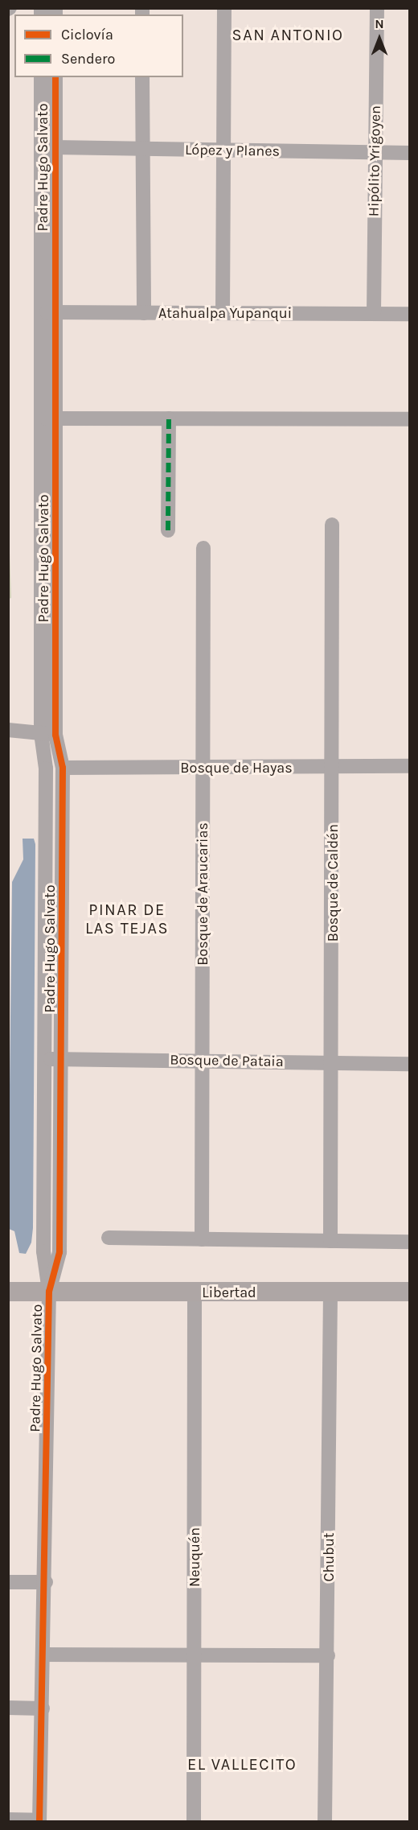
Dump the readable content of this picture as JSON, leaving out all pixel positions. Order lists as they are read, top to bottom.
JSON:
{
  "streets": {
    "main road": ["Libertad"],
    "street": [
      "López y Planes",
      "Hipólito Yrigoyen",
      "Padre Hugo Salvato",
      "Atahualpa Yupanqui",
      "Bosque de Hayas",
      "Bosque de Caldén",
      "Bosque de Araucarias",
      "Bosque de Pataia",
      "Neuquén",
      "Chubut"
    ]
  },
  "crossings": [
    ["López y Planes", "Hipólito Yrigoyen"],
    ["López y Planes", "Padre Hugo Salvato"],
    ["Hipólito Yrigoyen", "Atahualpa Yupanqui"],
    ["Padre Hugo Salvato", "Atahualpa Yupanqui"],
    ["Padre Hugo Salvato", "Bosque de Hayas"],
    ["Padre Hugo Salvato", "Bosque de Pataia"],
    ["Padre Hugo Salvato", "Libertad"],
    ["Bosque de Hayas", "Bosque de Caldén"],
    ["Bosque de Hayas", "Bosque de Araucarias"],
    ["Bosque de Caldén", "Bosque de Pataia"],
    ["Bosque de Araucarias", "Bosque de Pataia"],
    ["Libertad", "Neuquén"],
    ["Libertad", "Chubut"]
  ],
  "districts": ["SAN ANTONIO", "PINAR DE LAS TEJAS", "EL VALLECITO"],
  "legend": ["Ciclovía", "Sendero"],
  "north": "top"
}
